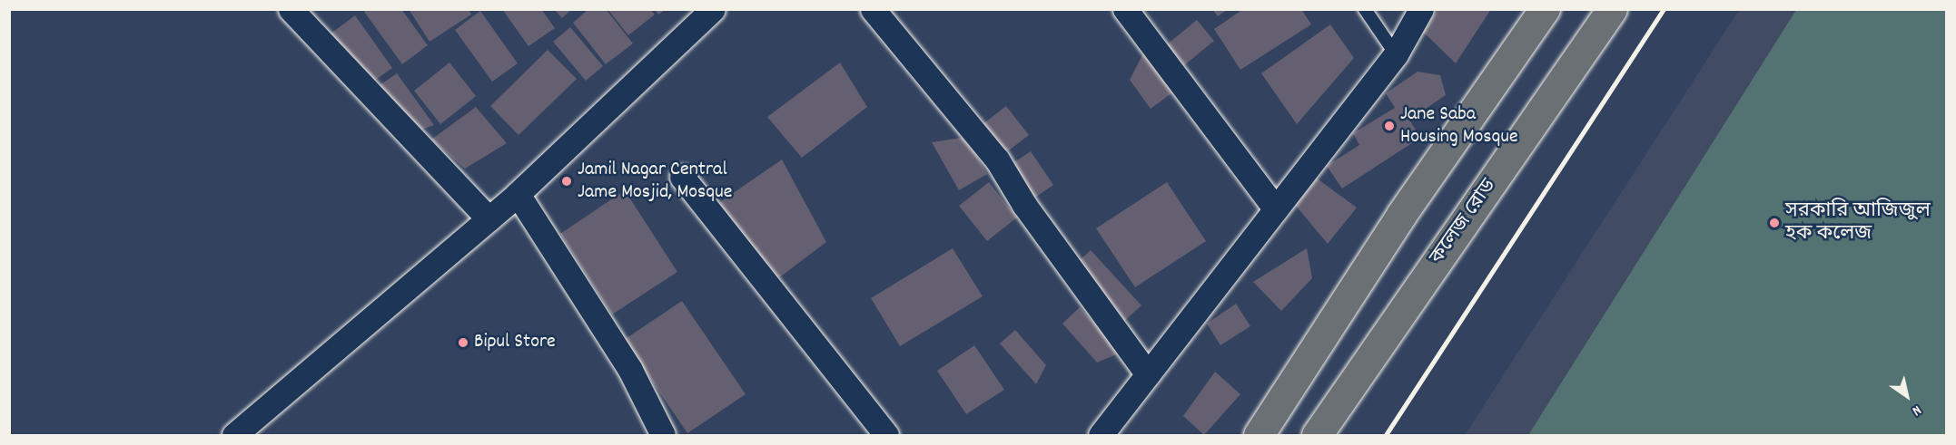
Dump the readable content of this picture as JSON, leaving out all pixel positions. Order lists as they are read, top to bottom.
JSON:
{
  "streets": {
    "highway": ["কলেজ রোড"]
  },
  "places": [
    "Jane Saba Housing Mosque",
    "Jamil Nagar Central Jame Mosjid, Mosque",
    "সরকারি আজিজুল হক কলেজ",
    "Bipul Store"
  ],
  "north": "bottom right"
}
